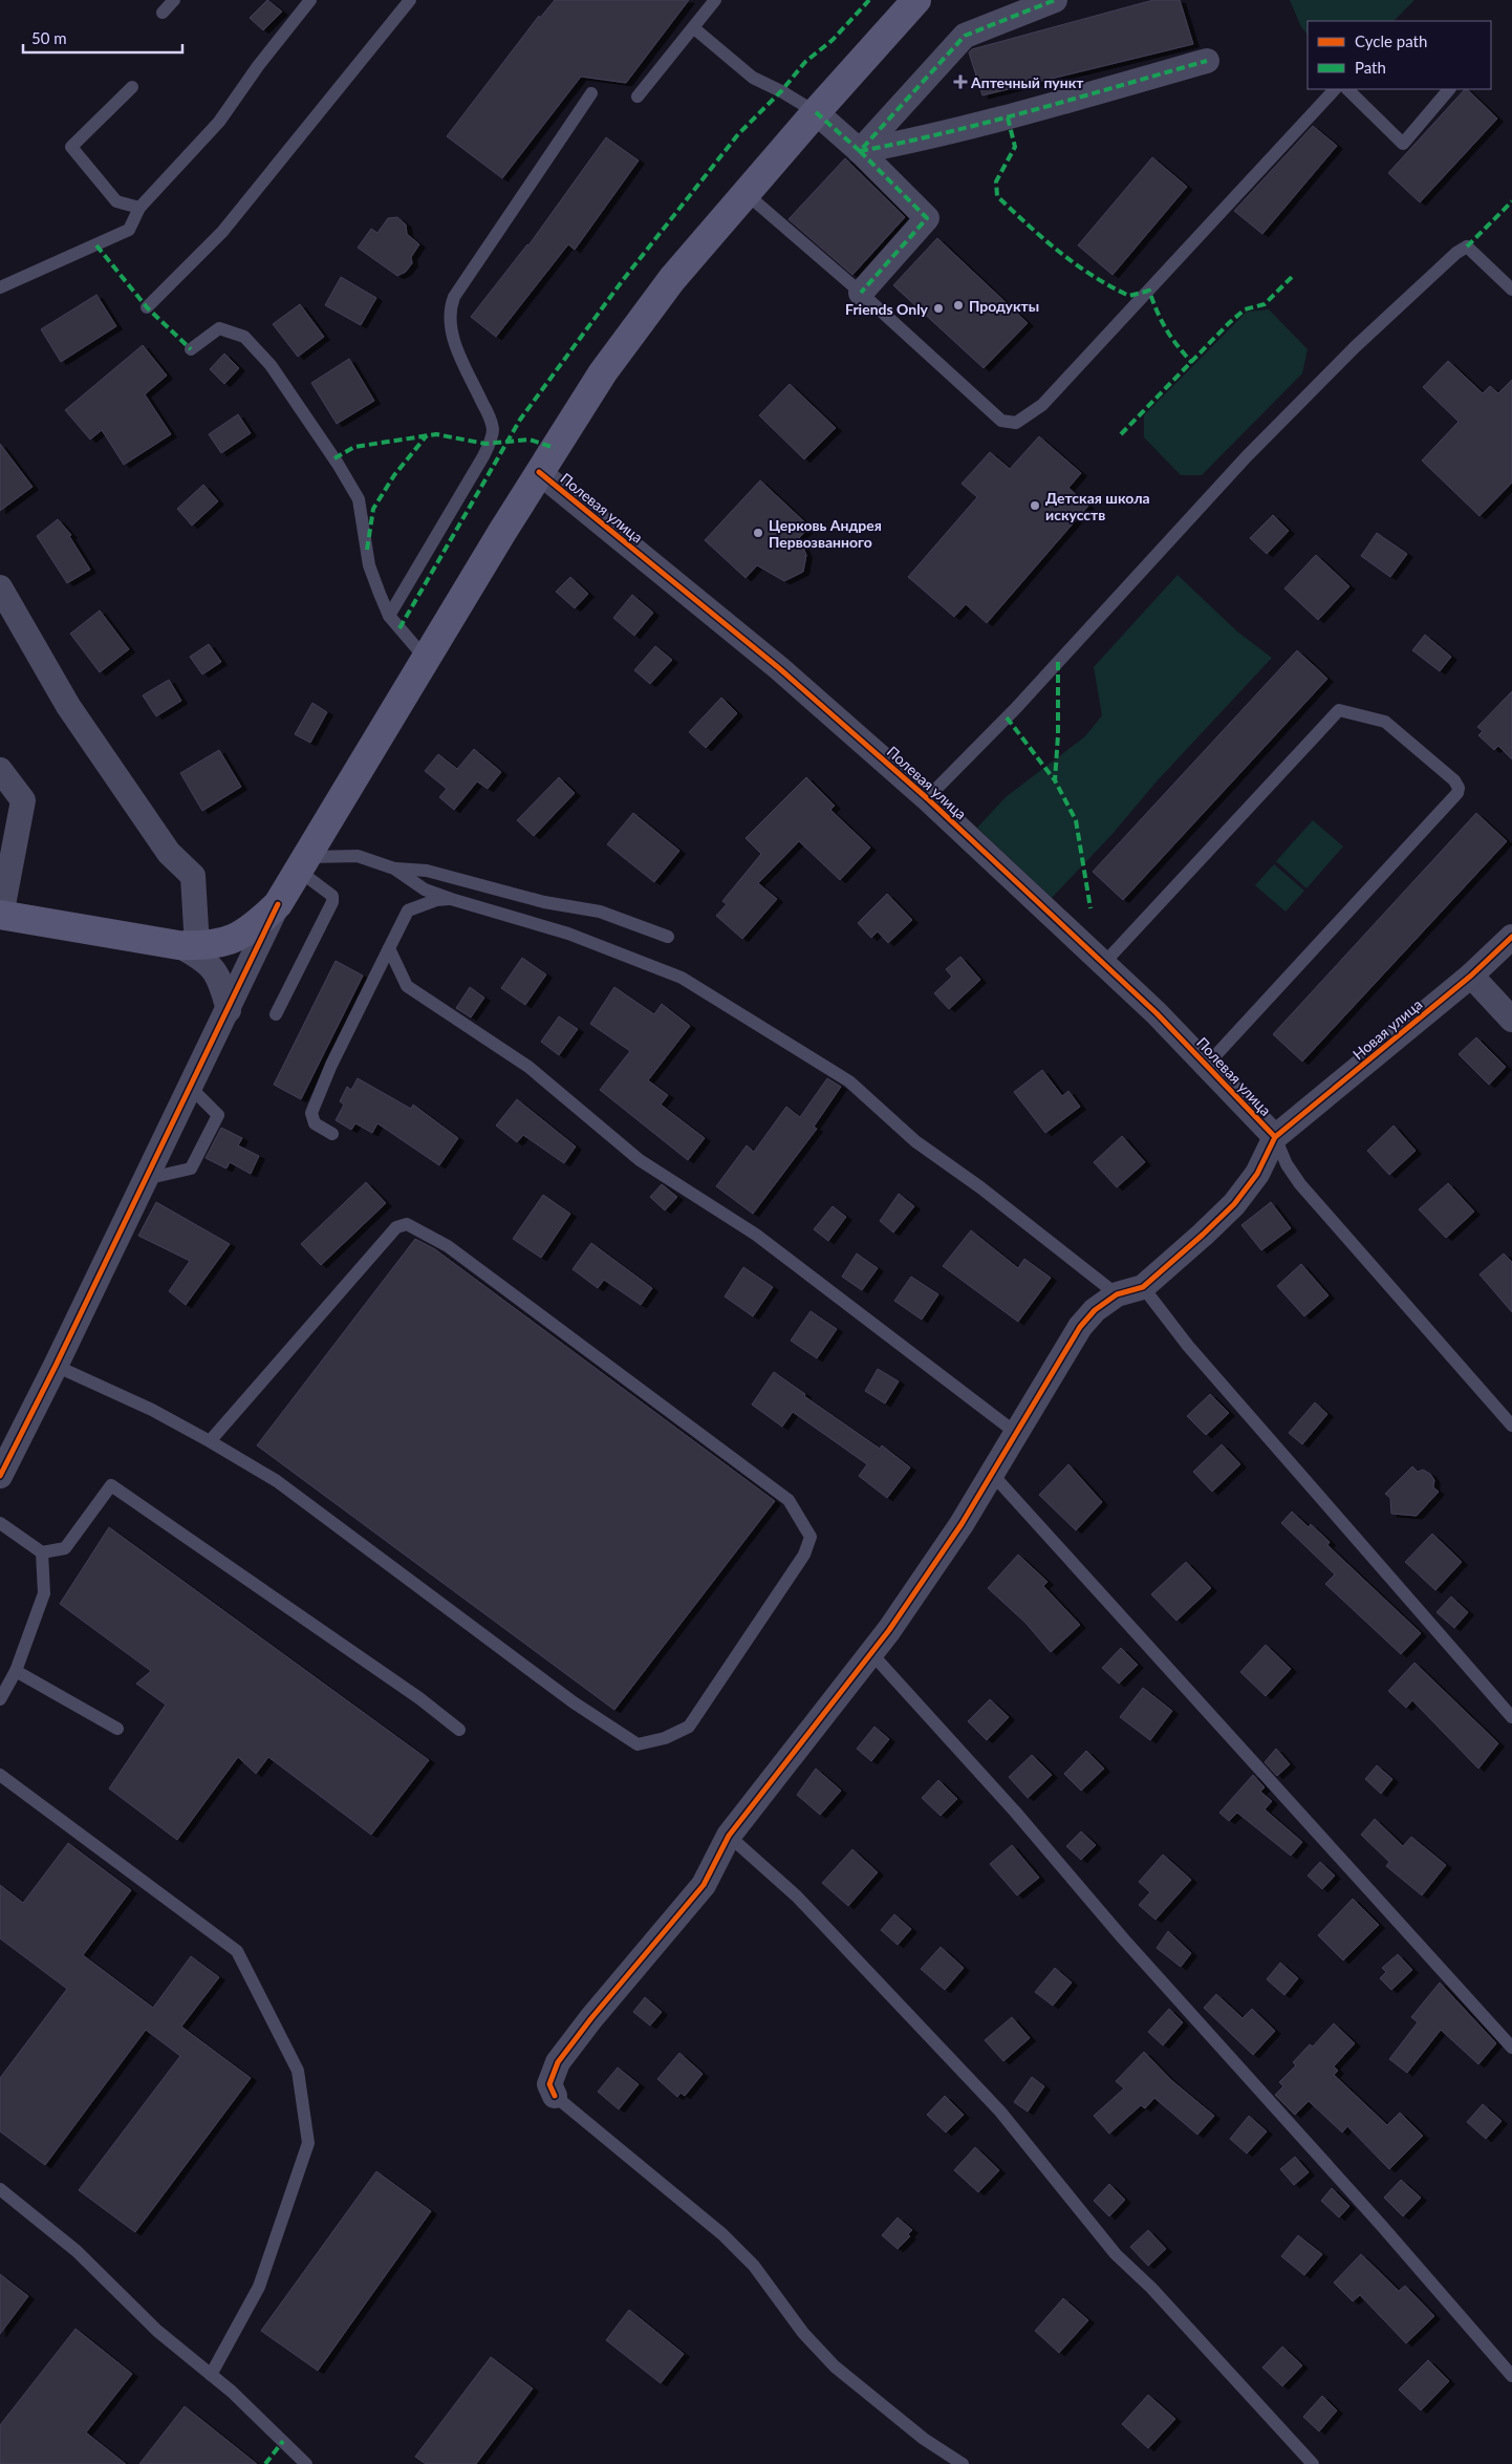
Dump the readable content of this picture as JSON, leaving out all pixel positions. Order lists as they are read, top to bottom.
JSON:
{
  "streets": {
    "street": ["Полевая улица", "Новая улица"]
  },
  "crossings": [
    ["Полевая улица", "Новая улица"]
  ],
  "places": {
    "health": ["Аптечный пункт"],
    "other": [
      "Продукты",
      "Friends Only",
      "Детская школа искусств",
      "Церковь Андрея Первозванного"
    ]
  },
  "legend": ["Cycle path", "Path"],
  "scale_bar": "50 m"
}
